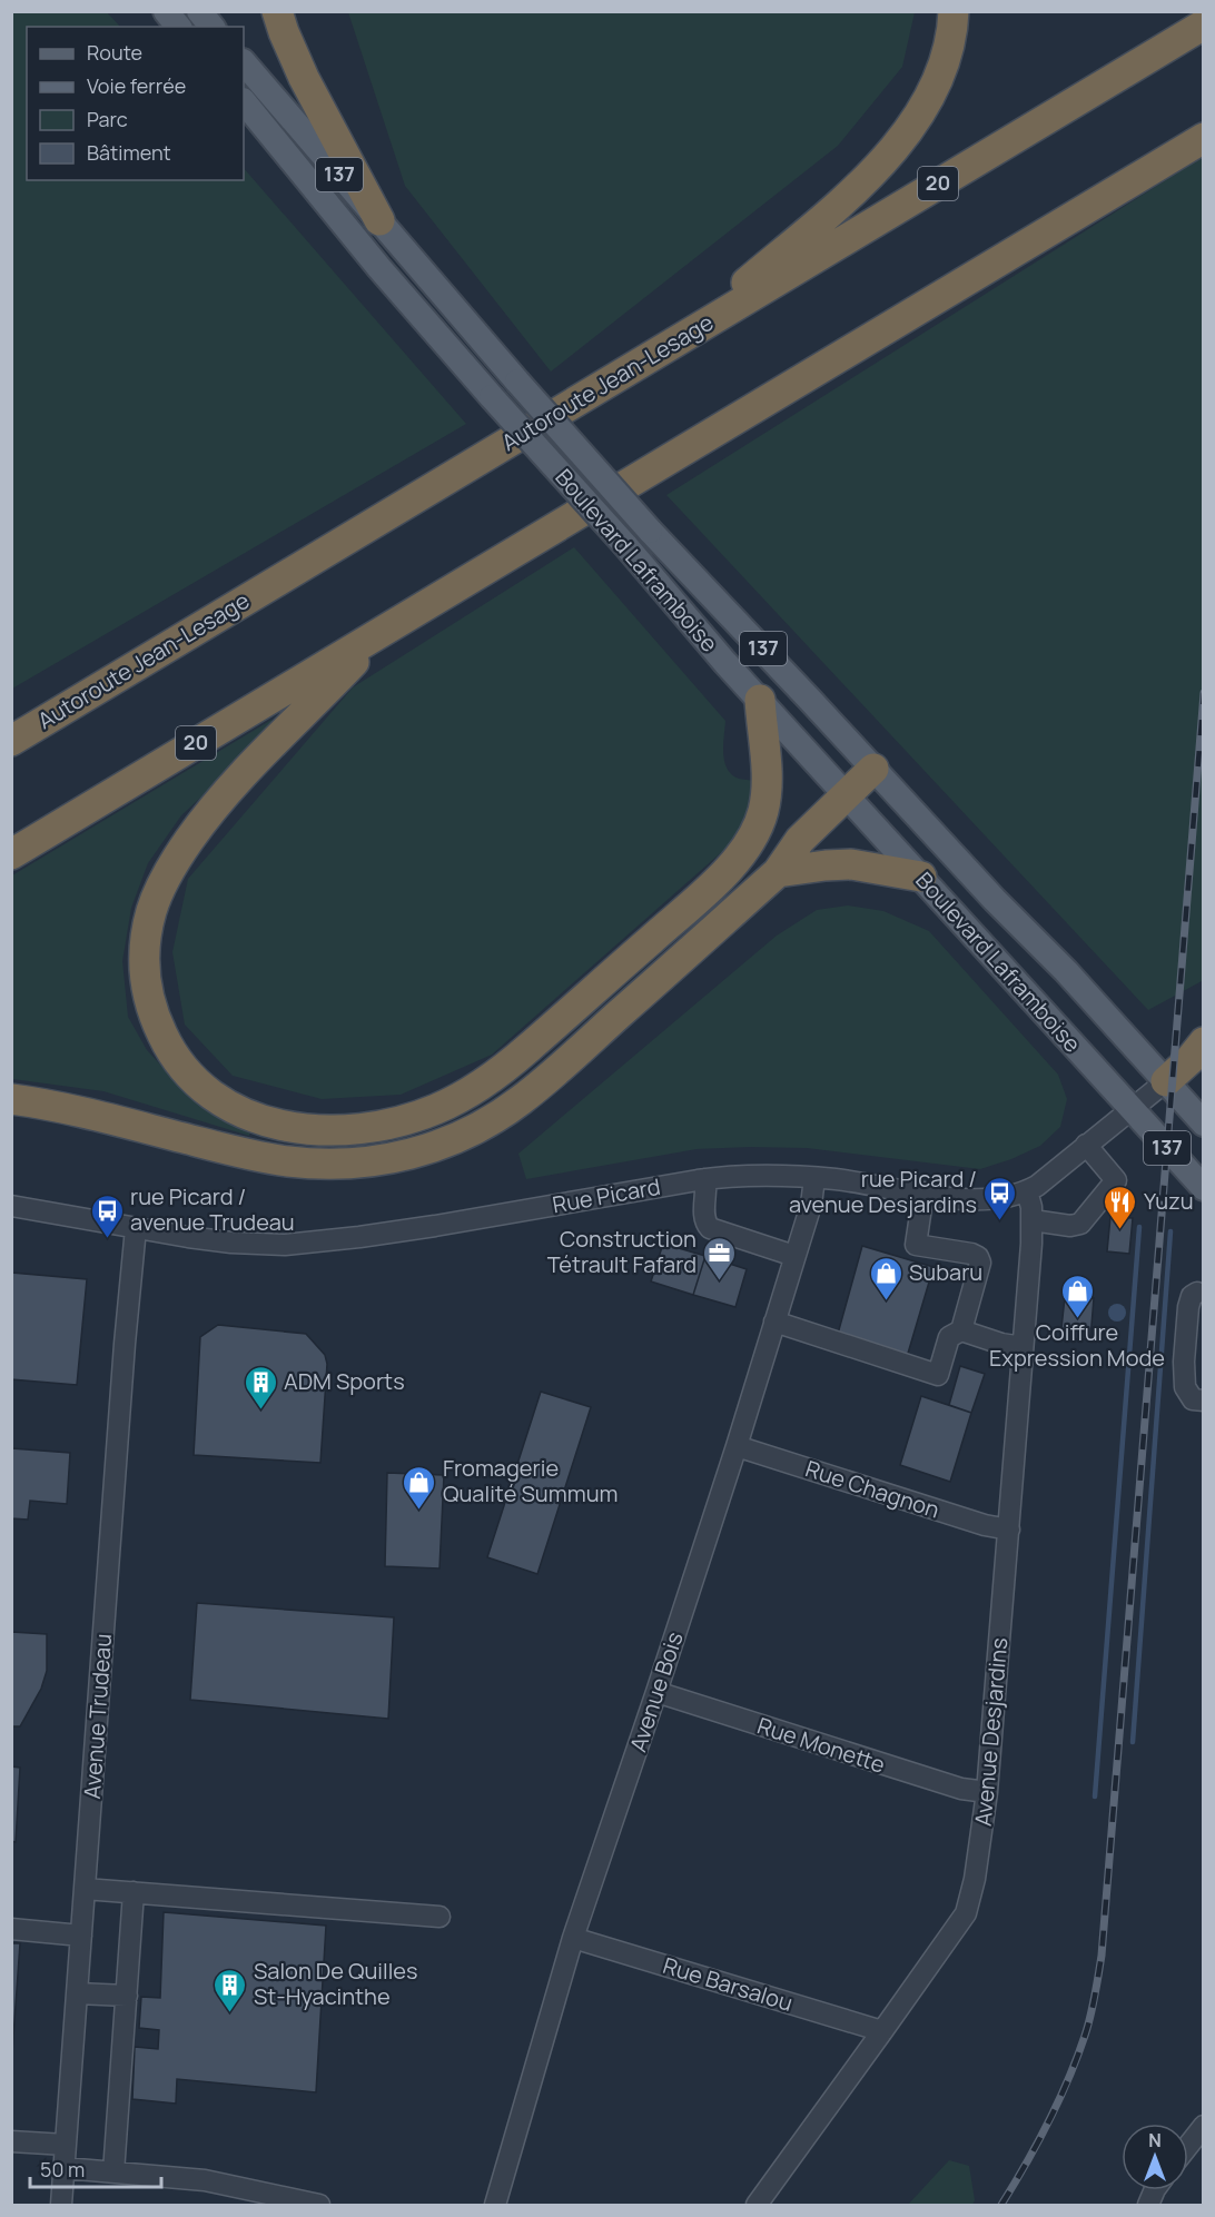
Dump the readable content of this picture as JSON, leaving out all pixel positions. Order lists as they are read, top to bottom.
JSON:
{
  "streets": {
    "highway": ["20", "Autoroute Jean-Lesage"],
    "main road": ["137", "Boulevard Laframboise"],
    "street": [
      "Rue Picard",
      "Rue Chagnon",
      "Avenue Bois",
      "Avenue Trudeau",
      "Avenue Desjardins",
      "Rue Monette",
      "Rue Barsalou"
    ]
  },
  "crossings": [
    ["Boulevard Laframboise", "Rue Picard"],
    ["Rue Picard", "Avenue Bois"],
    ["Rue Picard", "Avenue Trudeau"],
    ["Rue Picard", "Avenue Desjardins"],
    ["Rue Chagnon", "Avenue Bois"],
    ["Rue Chagnon", "Avenue Desjardins"],
    ["Avenue Bois", "Rue Monette"],
    ["Avenue Bois", "Rue Barsalou"],
    ["Avenue Desjardins", "Rue Monette"],
    ["Avenue Desjardins", "Rue Barsalou"]
  ],
  "places": {
    "bus stop": ["rue Picard / avenue Desjardins", "rue Picard / avenue Trudeau"],
    "restaurant": ["Yuzu"],
    "office": ["Construction Tétrault Fafard"],
    "shop": ["Subaru", "Coiffure Expression Mode", "Fromagerie Qualité Summum"],
    "building": ["ADM Sports", "Salon De Quilles St-Hyacinthe"]
  },
  "legend": [
    "Route",
    "Voie ferrée",
    "Parc",
    "Bâtiment"
  ],
  "scale_bar": "50 m",
  "north": "top"
}
